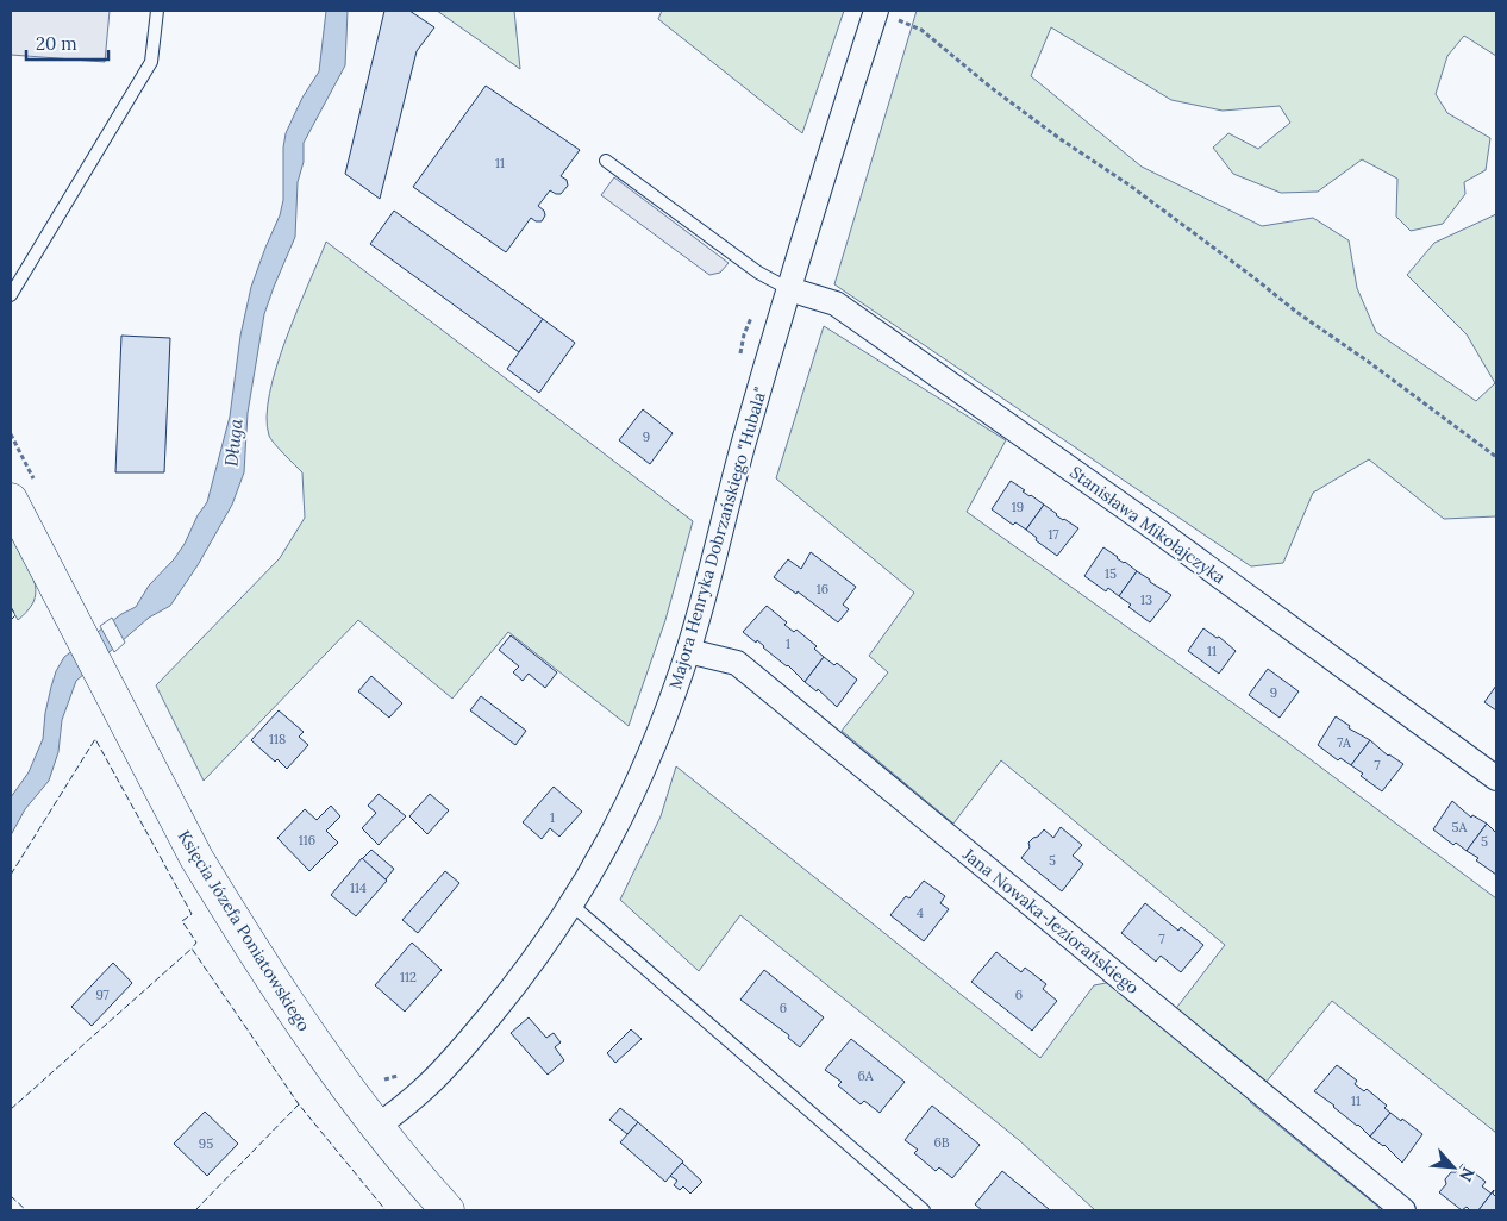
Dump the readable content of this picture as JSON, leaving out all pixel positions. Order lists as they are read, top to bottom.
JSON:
{
  "streets": {
    "street": [
      "Stanisława Mikołajczyka",
      "Majora Henryka Dobrzańskiego \"Hubala\"",
      "Jana Nowaka-Jeziorańskiego",
      "Księcia Józefa Poniatowskiego"
    ]
  },
  "crossings": [
    ["Stanisława Mikołajczyka", "Majora Henryka Dobrzańskiego \"Hubala\""],
    ["Majora Henryka Dobrzańskiego \"Hubala\"", "Jana Nowaka-Jeziorańskiego"],
    ["Majora Henryka Dobrzańskiego \"Hubala\"", "Księcia Józefa Poniatowskiego"]
  ],
  "water": ["Długa"],
  "house_numbers": [
    "11",
    "9",
    "19",
    "17",
    "15",
    "16",
    "13",
    "1",
    "11",
    "9",
    "118",
    "7A",
    "7",
    "1",
    "5A",
    "116",
    "5",
    "5",
    "114",
    "4",
    "7",
    "112",
    "97",
    "6",
    "6",
    "6A",
    "11",
    "6B",
    "95"
  ],
  "scale_bar": "20 m",
  "north": "bottom right"
}
